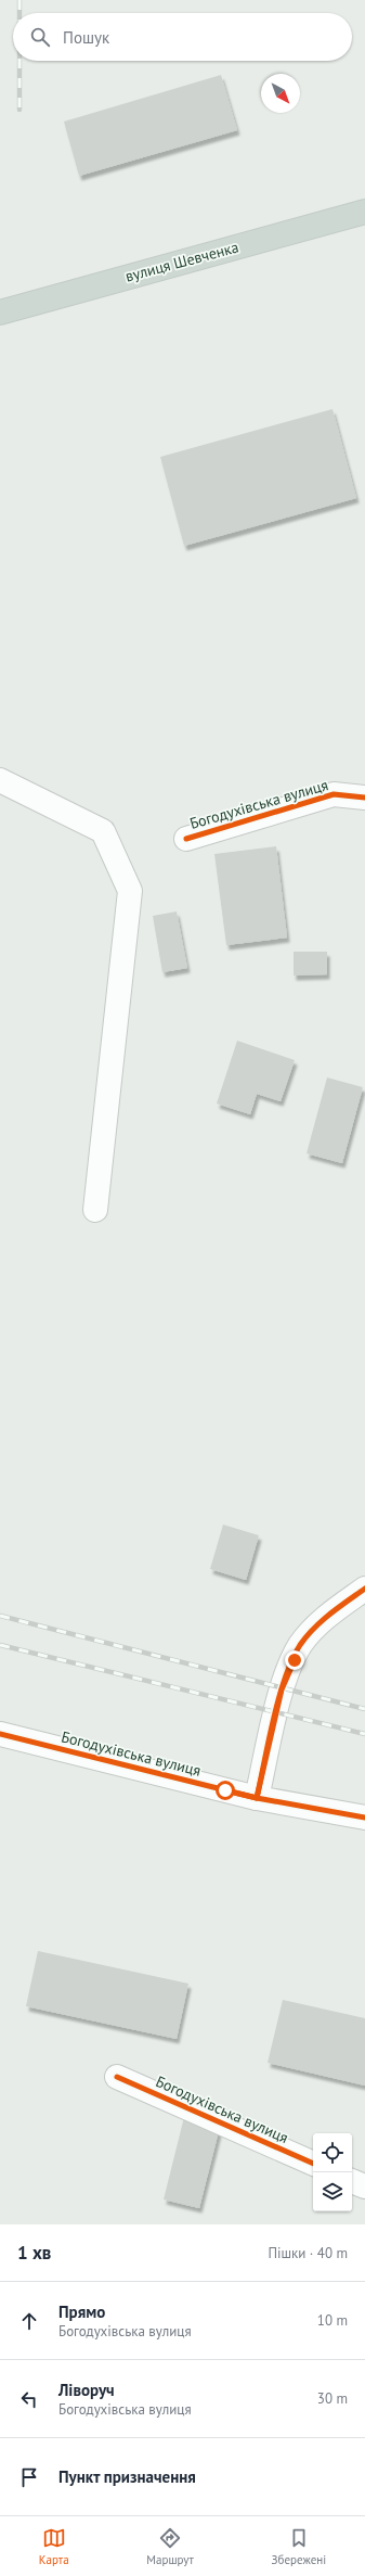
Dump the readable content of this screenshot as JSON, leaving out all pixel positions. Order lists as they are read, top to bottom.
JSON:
{
  "streets": {
    "main road": ["вулиця Шевченка"],
    "street": ["Богодухівська вулиця"]
  },
  "north": "bottom right",
  "page": {
    "search": "Пошук",
    "heading": ["1 хв", "Пішки · 40 m"],
    "list": [
      ["Прямо", "Богодухівська вулиця", "10 m"],
      ["Ліворуч", "Богодухівська вулиця", "30 m"],
      "Пункт призначення"
    ],
    "nav": ["Карта", "Маршрут", "Збережені"]
  }
}
